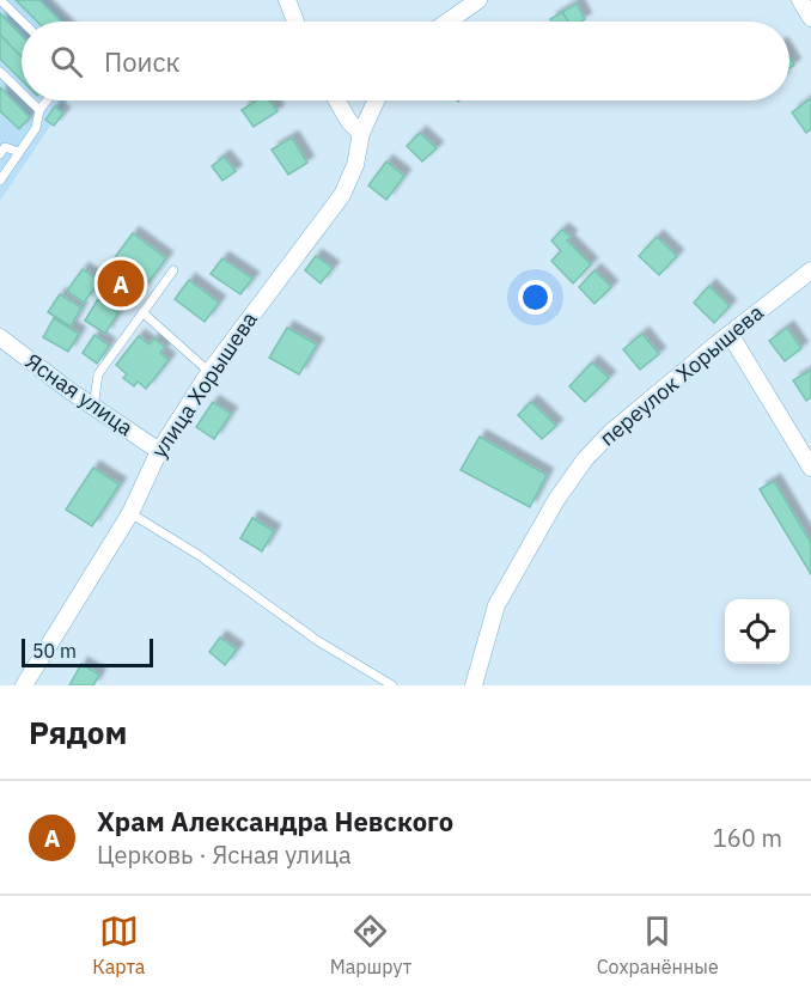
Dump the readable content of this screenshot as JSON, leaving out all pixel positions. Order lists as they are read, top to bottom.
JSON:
{
  "streets": {
    "street": ["переулок Хорышева", "улица Хорышева", "Ясная улица"]
  },
  "crossings": [
    ["улица Хорышева", "Ясная улица"]
  ],
  "scale_bar": "50 m",
  "page": {
    "search": "Поиск",
    "pins": "A",
    "scale": "50 m",
    "heading": "Рядом",
    "list": [
      {
        "mark": "A",
        "name": "Храм Александра Невского",
        "note": "Церковь · Ясная улица",
        "value": "160 m"
      }
    ],
    "nav": ["Карта", "Маршрут", "Сохранённые"]
  }
}
